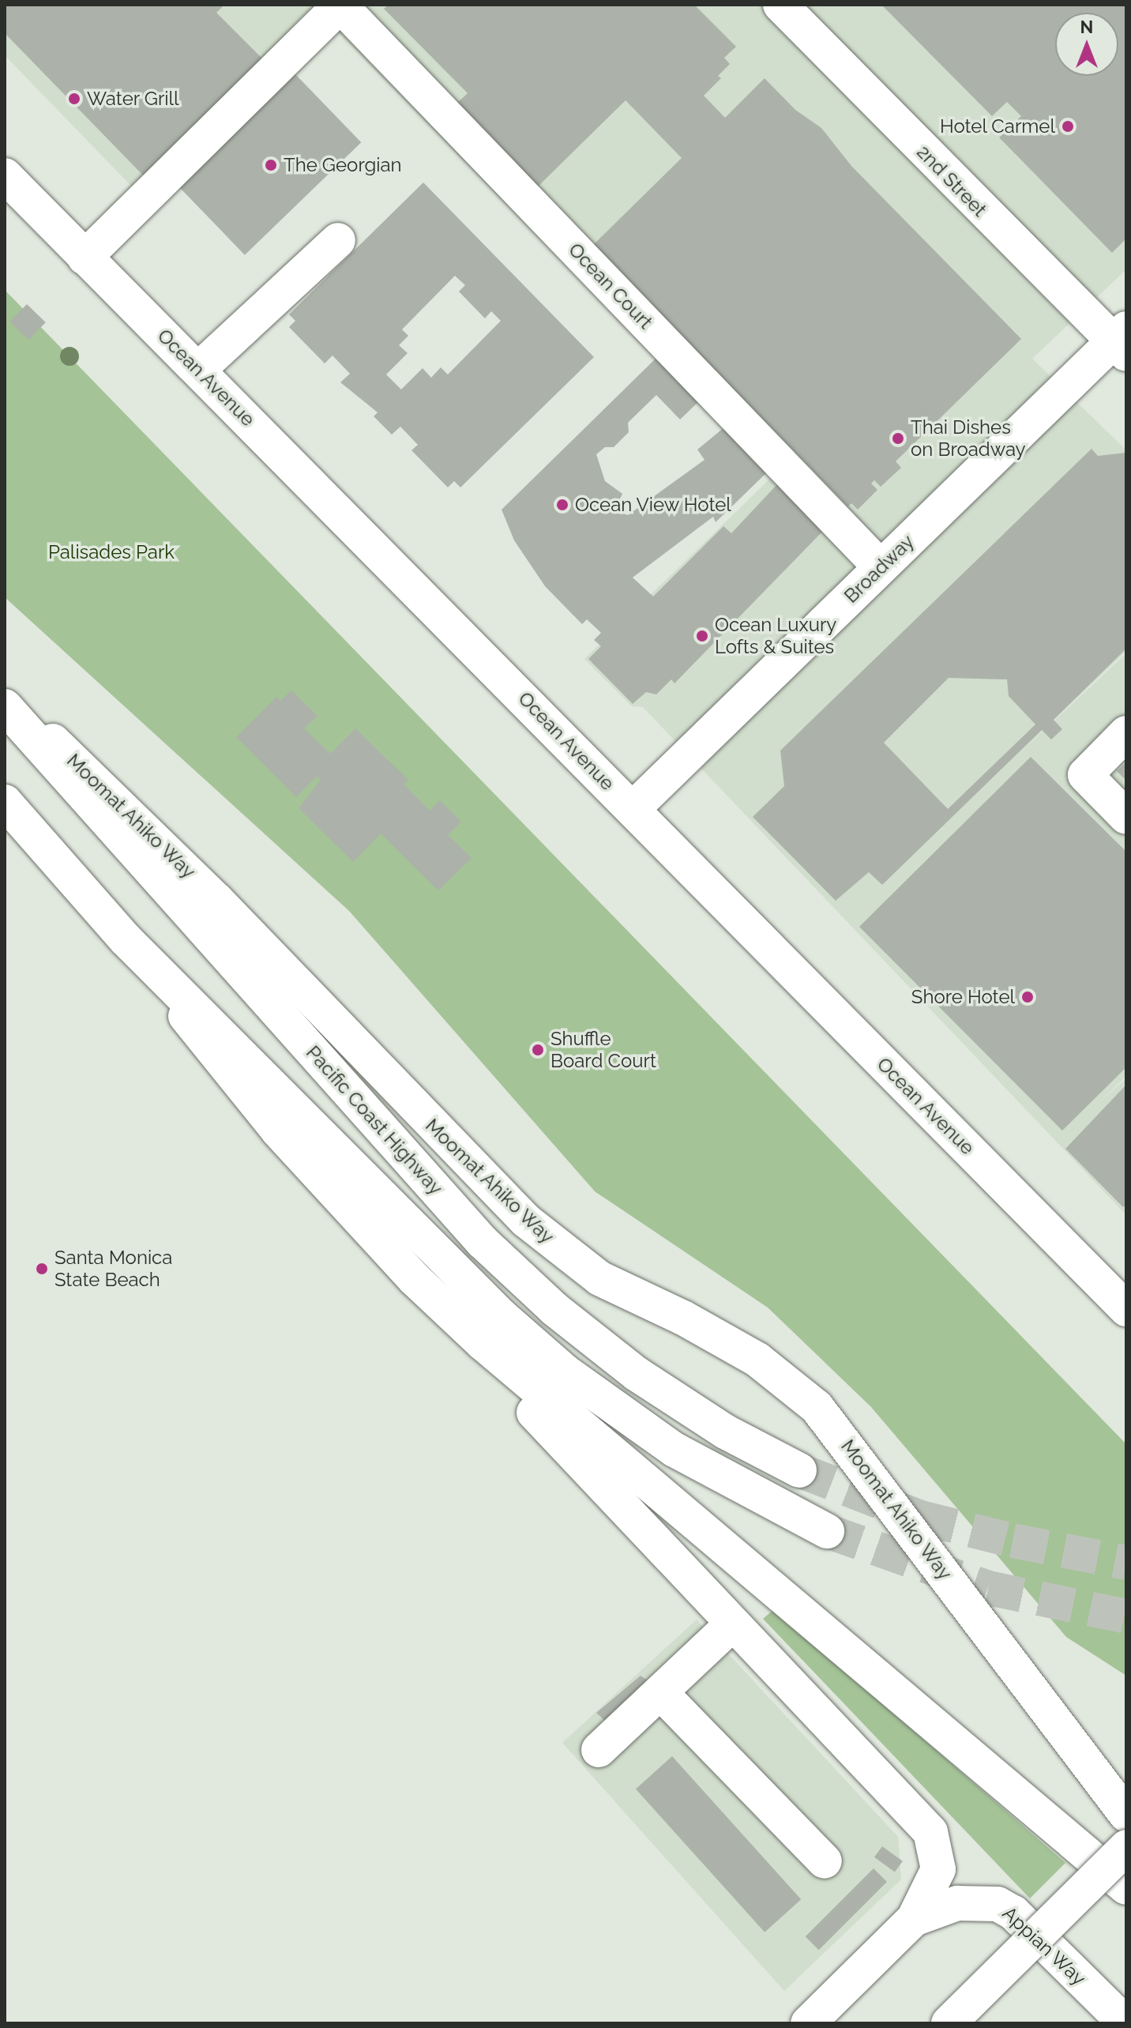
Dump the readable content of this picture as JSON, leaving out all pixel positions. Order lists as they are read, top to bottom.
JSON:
{
  "streets": {
    "main road": [
      "2nd Street",
      "Ocean Court",
      "Ocean Avenue",
      "Broadway",
      "Moomat Ahiko Way",
      "Pacific Coast Highway",
      "Appian Way"
    ]
  },
  "crossings": [
    ["2nd Street", "Broadway"],
    ["Ocean Court", "Broadway"],
    ["Ocean Avenue", "Broadway"]
  ],
  "parks": ["Palisades Park"],
  "places": [
    "Water Grill",
    "Hotel Carmel",
    "The Georgian",
    "Thai Dishes on Broadway",
    "Ocean View Hotel",
    "Ocean Luxury Lofts & Suites",
    "Shore Hotel",
    "Shuffle Board Court",
    "Santa Monica State Beach"
  ],
  "north": "top"
}
